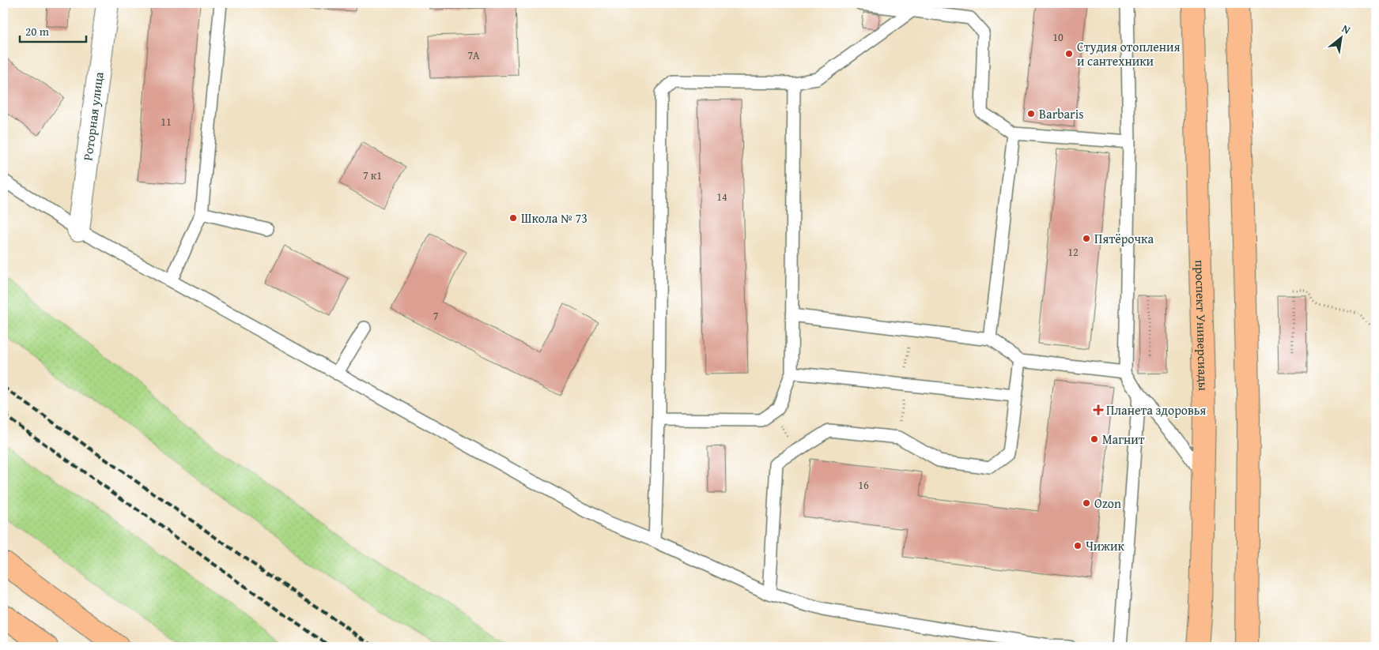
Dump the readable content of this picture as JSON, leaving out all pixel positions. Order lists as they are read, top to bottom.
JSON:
{
  "streets": {
    "main road": ["проспект Универсиады"],
    "street": ["Роторная улица"]
  },
  "places": {
    "other": [
      "Студия отопления и сантехники",
      "Barbaris",
      "Школа № 73",
      "Пятёрочка",
      "Магнит",
      "Ozon",
      "Чижик"
    ],
    "health": ["Планета здоровья"]
  },
  "house_numbers": [
    "10",
    "7А",
    "11",
    "7 к1",
    "14",
    "12",
    "7",
    "16"
  ],
  "scale_bar": "20 m",
  "north": "top right"
}
